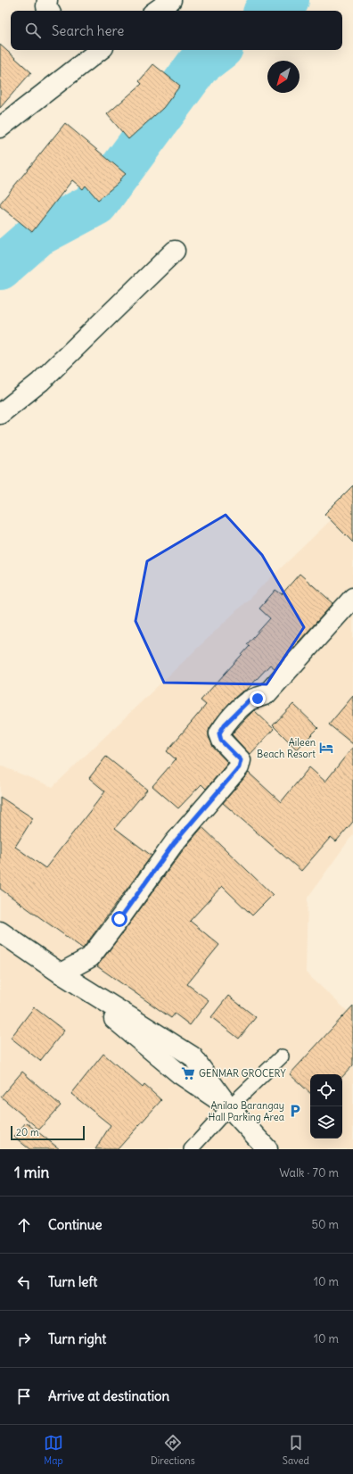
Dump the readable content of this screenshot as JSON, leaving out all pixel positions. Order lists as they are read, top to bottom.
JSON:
{
  "places": {
    "hotel": ["Aileen Beach Resort"],
    "supermarket": ["GENMAR GROCERY"],
    "parking": ["Anilao Barangay Hall Parking Area"]
  },
  "scale_bar": "20 m",
  "north": "bottom left",
  "page": {
    "search": "Search here",
    "scale": "20 m",
    "heading": ["1 min", "Walk · 70 m"],
    "list": [
      ["Continue", "50 m"],
      ["Turn left", "10 m"],
      ["Turn right", "10 m"],
      "Arrive at destination"
    ],
    "nav": ["Map", "Directions", "Saved"]
  }
}
